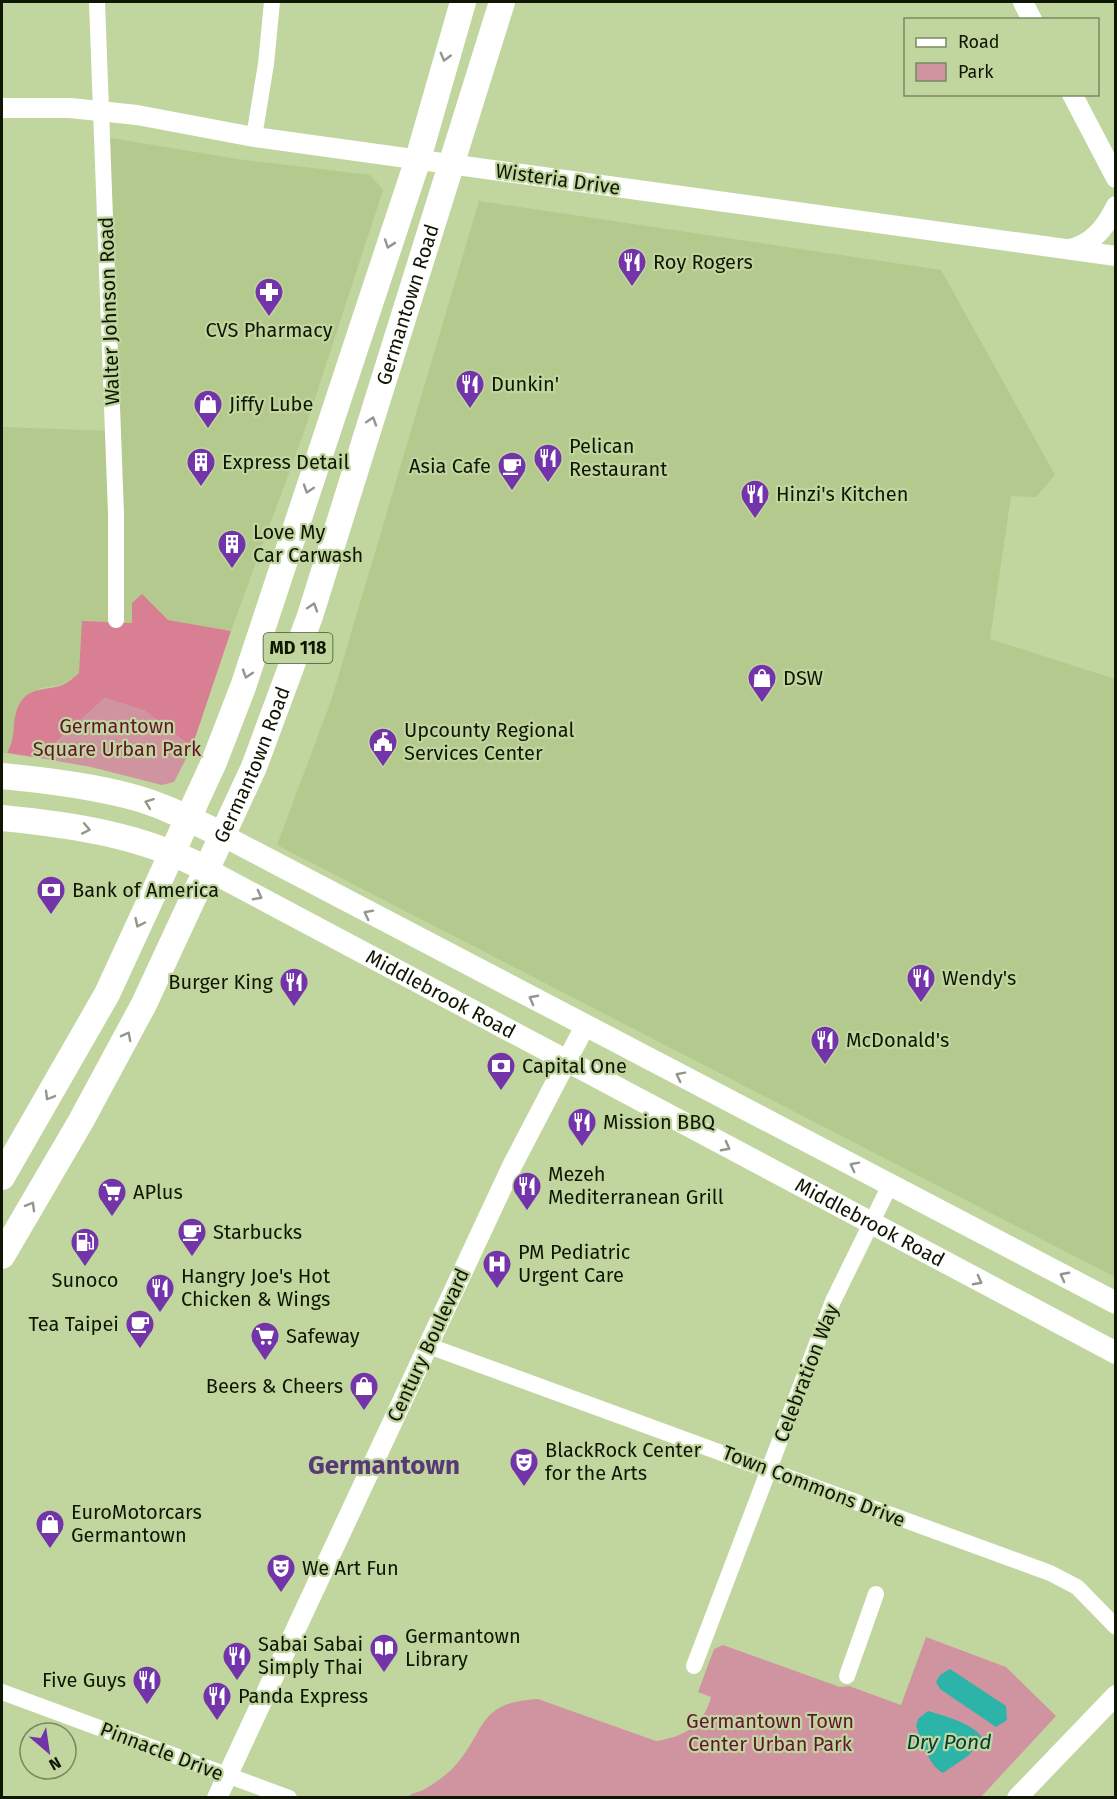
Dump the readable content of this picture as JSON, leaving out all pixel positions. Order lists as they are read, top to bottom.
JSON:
{
  "streets": {
    "main road": ["Germantown Road", "MD 118", "Middlebrook Road"],
    "street": [
      "Wisteria Drive",
      "Walter Johnson Road",
      "Century Boulevard",
      "Celebration Way",
      "Town Commons Drive",
      "Pinnacle Drive"
    ]
  },
  "crossings": [
    ["Wisteria Drive", "Germantown Road"],
    ["Wisteria Drive", "Walter Johnson Road"],
    ["Germantown Road", "Middlebrook Road"],
    ["Middlebrook Road", "Century Boulevard"],
    ["Middlebrook Road", "Celebration Way"],
    ["Century Boulevard", "Town Commons Drive"],
    ["Century Boulevard", "Pinnacle Drive"],
    ["Celebration Way", "Town Commons Drive"]
  ],
  "districts": ["Germantown"],
  "water": ["Dry Pond"],
  "parks": ["Germantown Square Urban Park", "Germantown Town Center Urban Park"],
  "places": {
    "restaurant": [
      "Roy Rogers",
      "Dunkin'",
      "Pelican Restaurant",
      "Hinzi's Kitchen",
      "Wendy's",
      "Burger King",
      "McDonald's",
      "Mission BBQ",
      "Mezeh Mediterranean Grill",
      "Hangry Joe's Hot Chicken & Wings",
      "Sabai Sabai Simply Thai",
      "Five Guys",
      "Panda Express"
    ],
    "pharmacy": ["CVS Pharmacy"],
    "shop": [
      "Jiffy Lube",
      "DSW",
      "Beers & Cheers",
      "EuroMotorcars Germantown"
    ],
    "building": ["Express Detail", "Love My Car Carwash"],
    "cafe": ["Asia Cafe", "Starbucks", "Tea Taipei"],
    "public building": ["Upcounty Regional Services Center"],
    "bank": ["Bank of America", "Capital One"],
    "supermarket": ["APlus", "Safeway"],
    "fuel station": ["Sunoco"],
    "hospital": ["PM Pediatric Urgent Care"],
    "theatre": ["BlackRock Center for the Arts", "We Art Fun"],
    "library": ["Germantown Library"]
  },
  "legend": ["Road", "Park"],
  "north": "bottom right"
}
